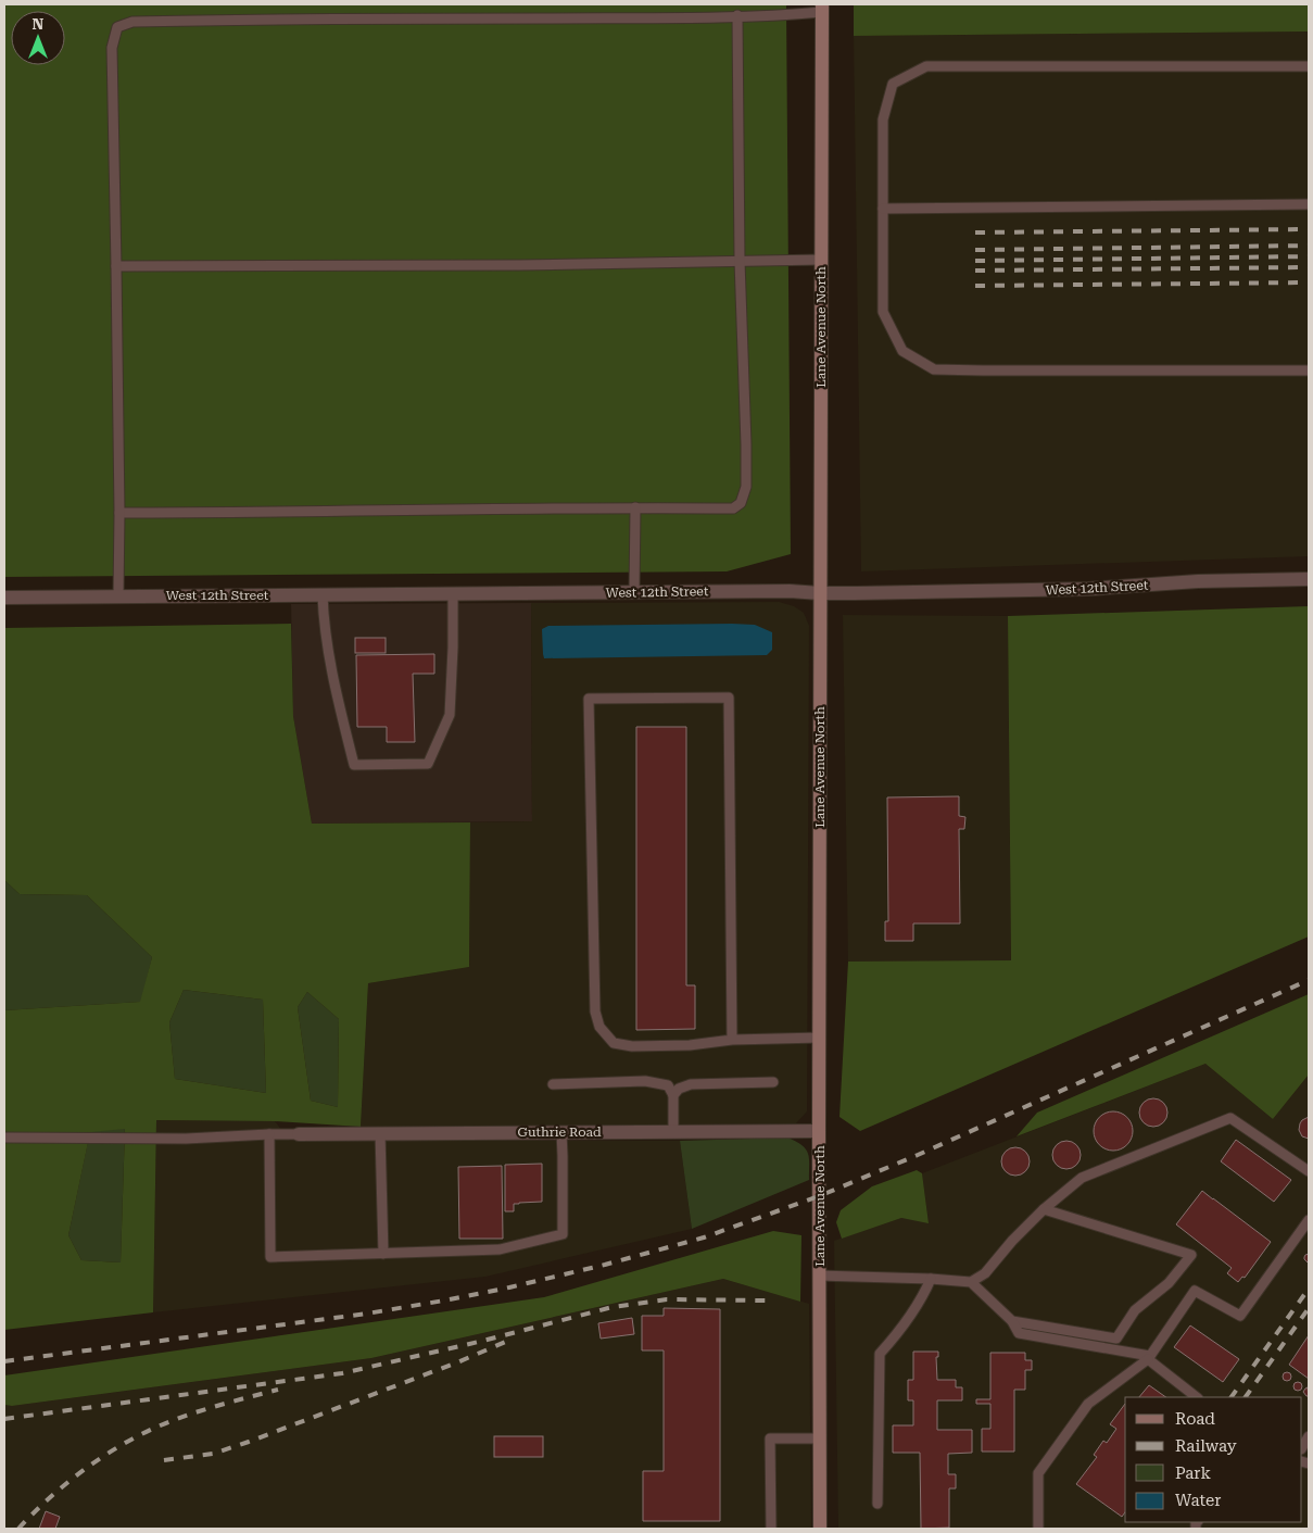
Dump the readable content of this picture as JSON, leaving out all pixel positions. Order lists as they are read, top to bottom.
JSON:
{
  "streets": {
    "main road": ["Lane Avenue North"],
    "street": ["West 12th Street", "Guthrie Road"]
  },
  "crossings": [
    ["Lane Avenue North", "West 12th Street"],
    ["Lane Avenue North", "Guthrie Road"]
  ],
  "legend": [
    "Road",
    "Railway",
    "Park",
    "Water"
  ],
  "north": "top"
}
